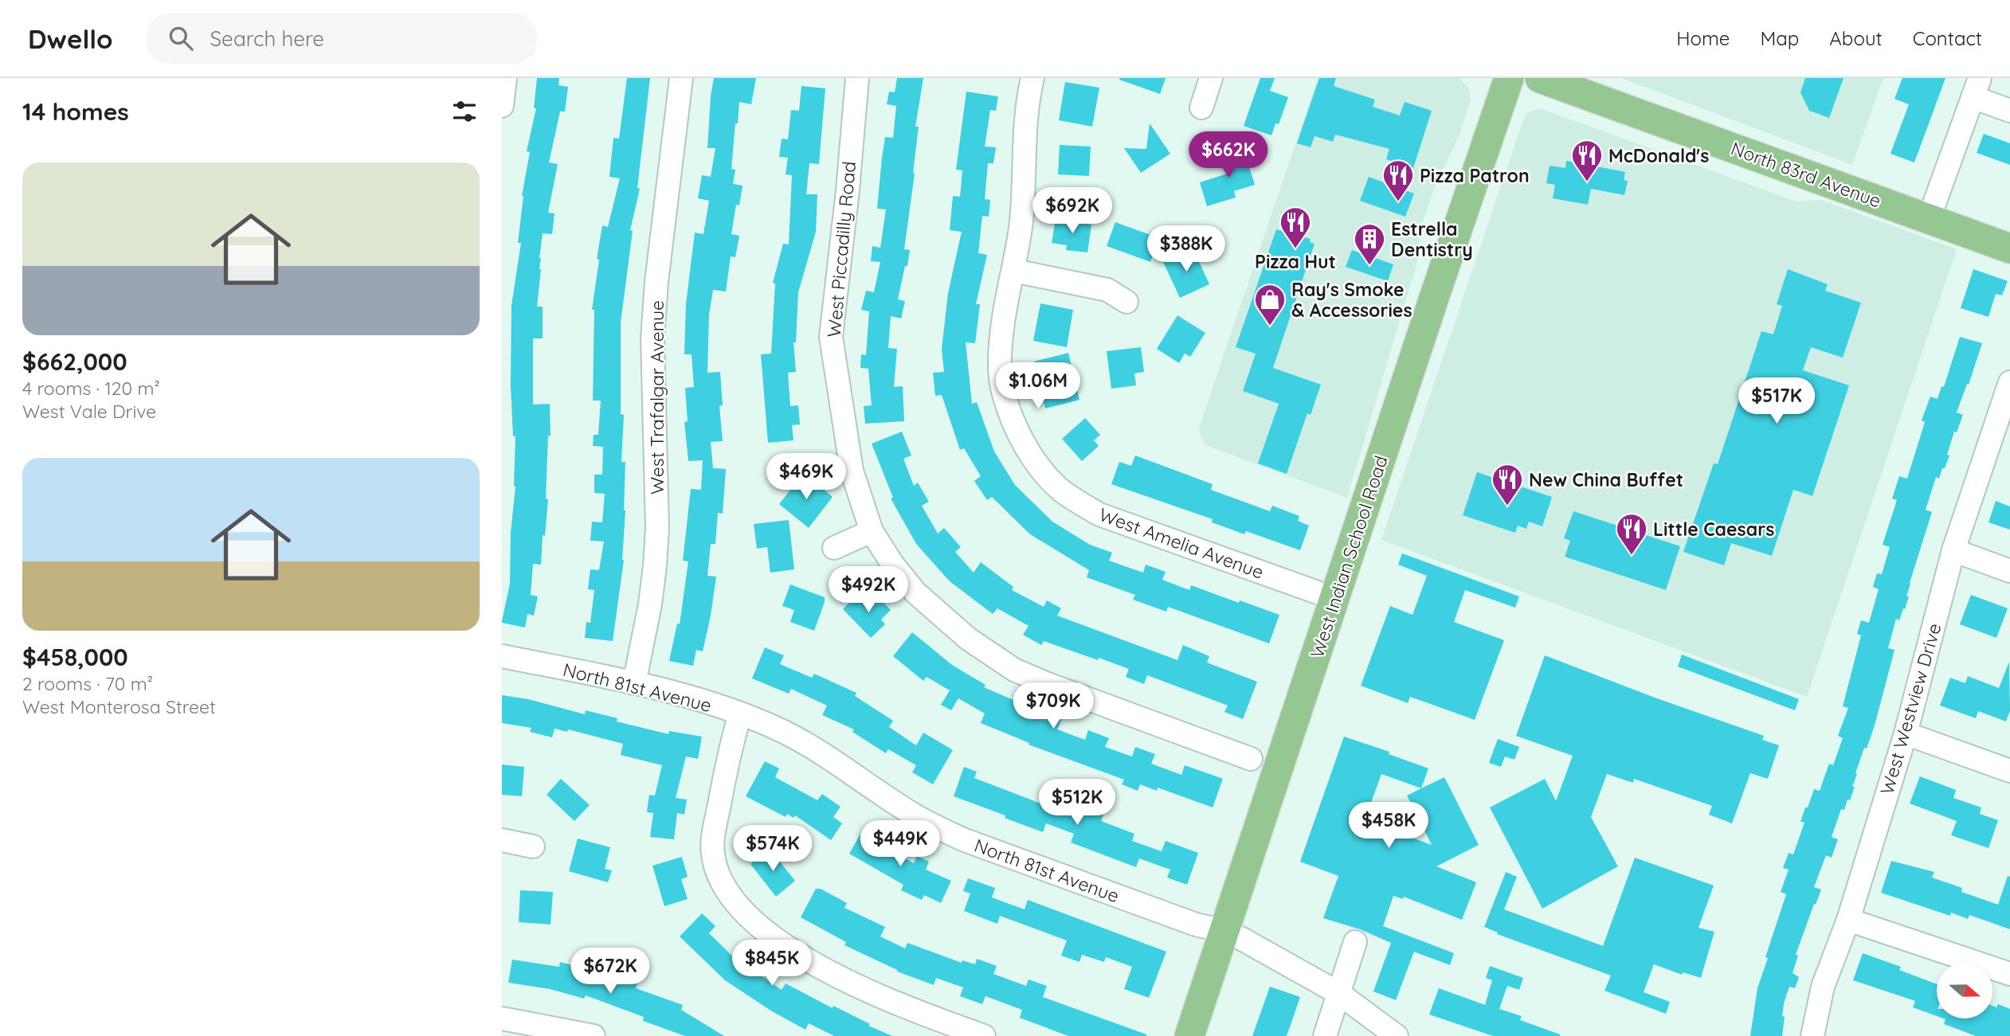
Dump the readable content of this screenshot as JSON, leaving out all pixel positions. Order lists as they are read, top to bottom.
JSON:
{
  "streets": {
    "main road": ["North 83rd Avenue", "West Indian School Road"],
    "street": [
      "West Piccadilly Road",
      "West Trafalgar Avenue",
      "West Amelia Avenue",
      "North 81st Avenue",
      "West Westview Drive"
    ]
  },
  "crossings": [
    ["West Trafalgar Avenue", "North 81st Avenue"],
    ["West Amelia Avenue", "West Indian School Road"],
    ["West Indian School Road", "North 81st Avenue"]
  ],
  "places": {
    "restaurant": [
      "McDonald's",
      "Pizza Patron",
      "Pizza Hut",
      "New China Buffet",
      "Little Caesars"
    ],
    "building": ["Estrella Dentistry"],
    "shop": ["Ray's Smoke & Accessories"]
  },
  "north": "right",
  "page": {
    "header": "Dwello",
    "search": "Search here",
    "nav": [
      "Home",
      "Map",
      "About",
      "Contact"
    ],
    "heading": "14 homes",
    "price": [
      "$662K",
      "$692K",
      "$388K",
      "$1.06M",
      "$517K",
      "$469K",
      "$492K",
      "$709K",
      "$512K",
      "$458K",
      "$449K",
      "$574K",
      "$845K",
      "$672K"
    ],
    "list": [
      {
        "name": "$662,000",
        "note": "4 rooms · 120 m² · West Vale Drive"
      },
      {
        "name": "$458,000",
        "note": "2 rooms · 70 m² · West Monterosa Street"
      }
    ]
  }
}
